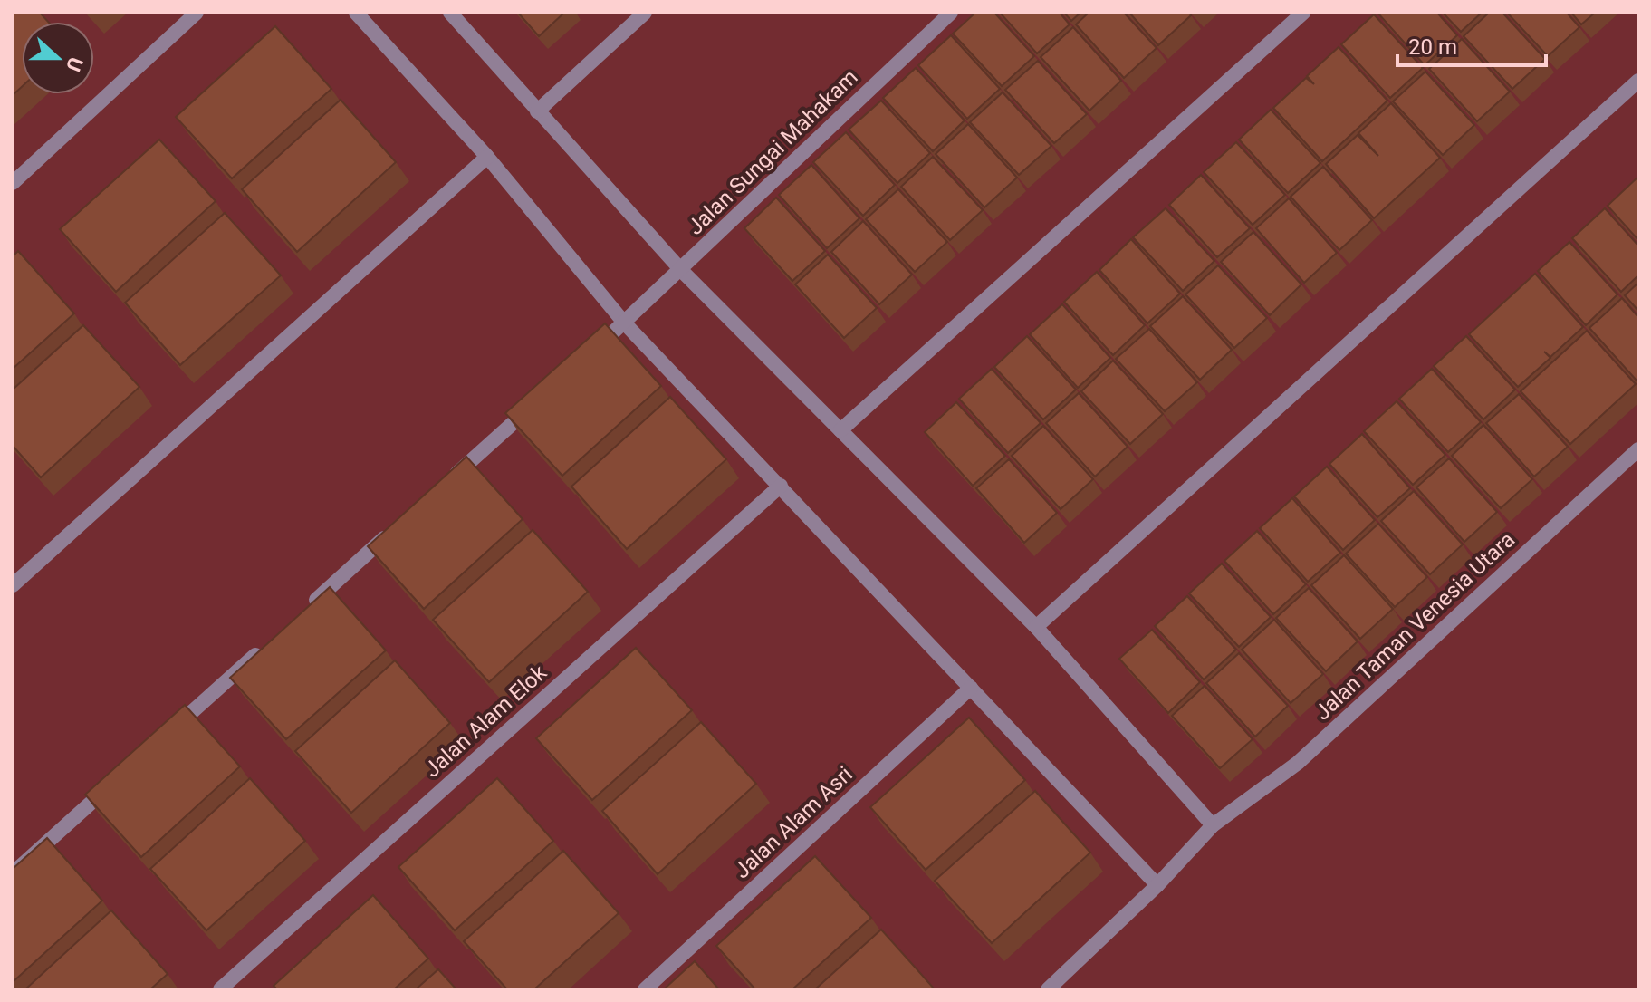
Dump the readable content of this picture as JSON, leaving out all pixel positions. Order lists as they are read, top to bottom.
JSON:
{
  "streets": {
    "street": [
      "Jalan Sungai Mahakam",
      "Jalan Taman Venesia Utara",
      "Jalan Alam Elok",
      "Jalan Alam Asri"
    ]
  },
  "scale_bar": "20 m",
  "north": "right"
}
